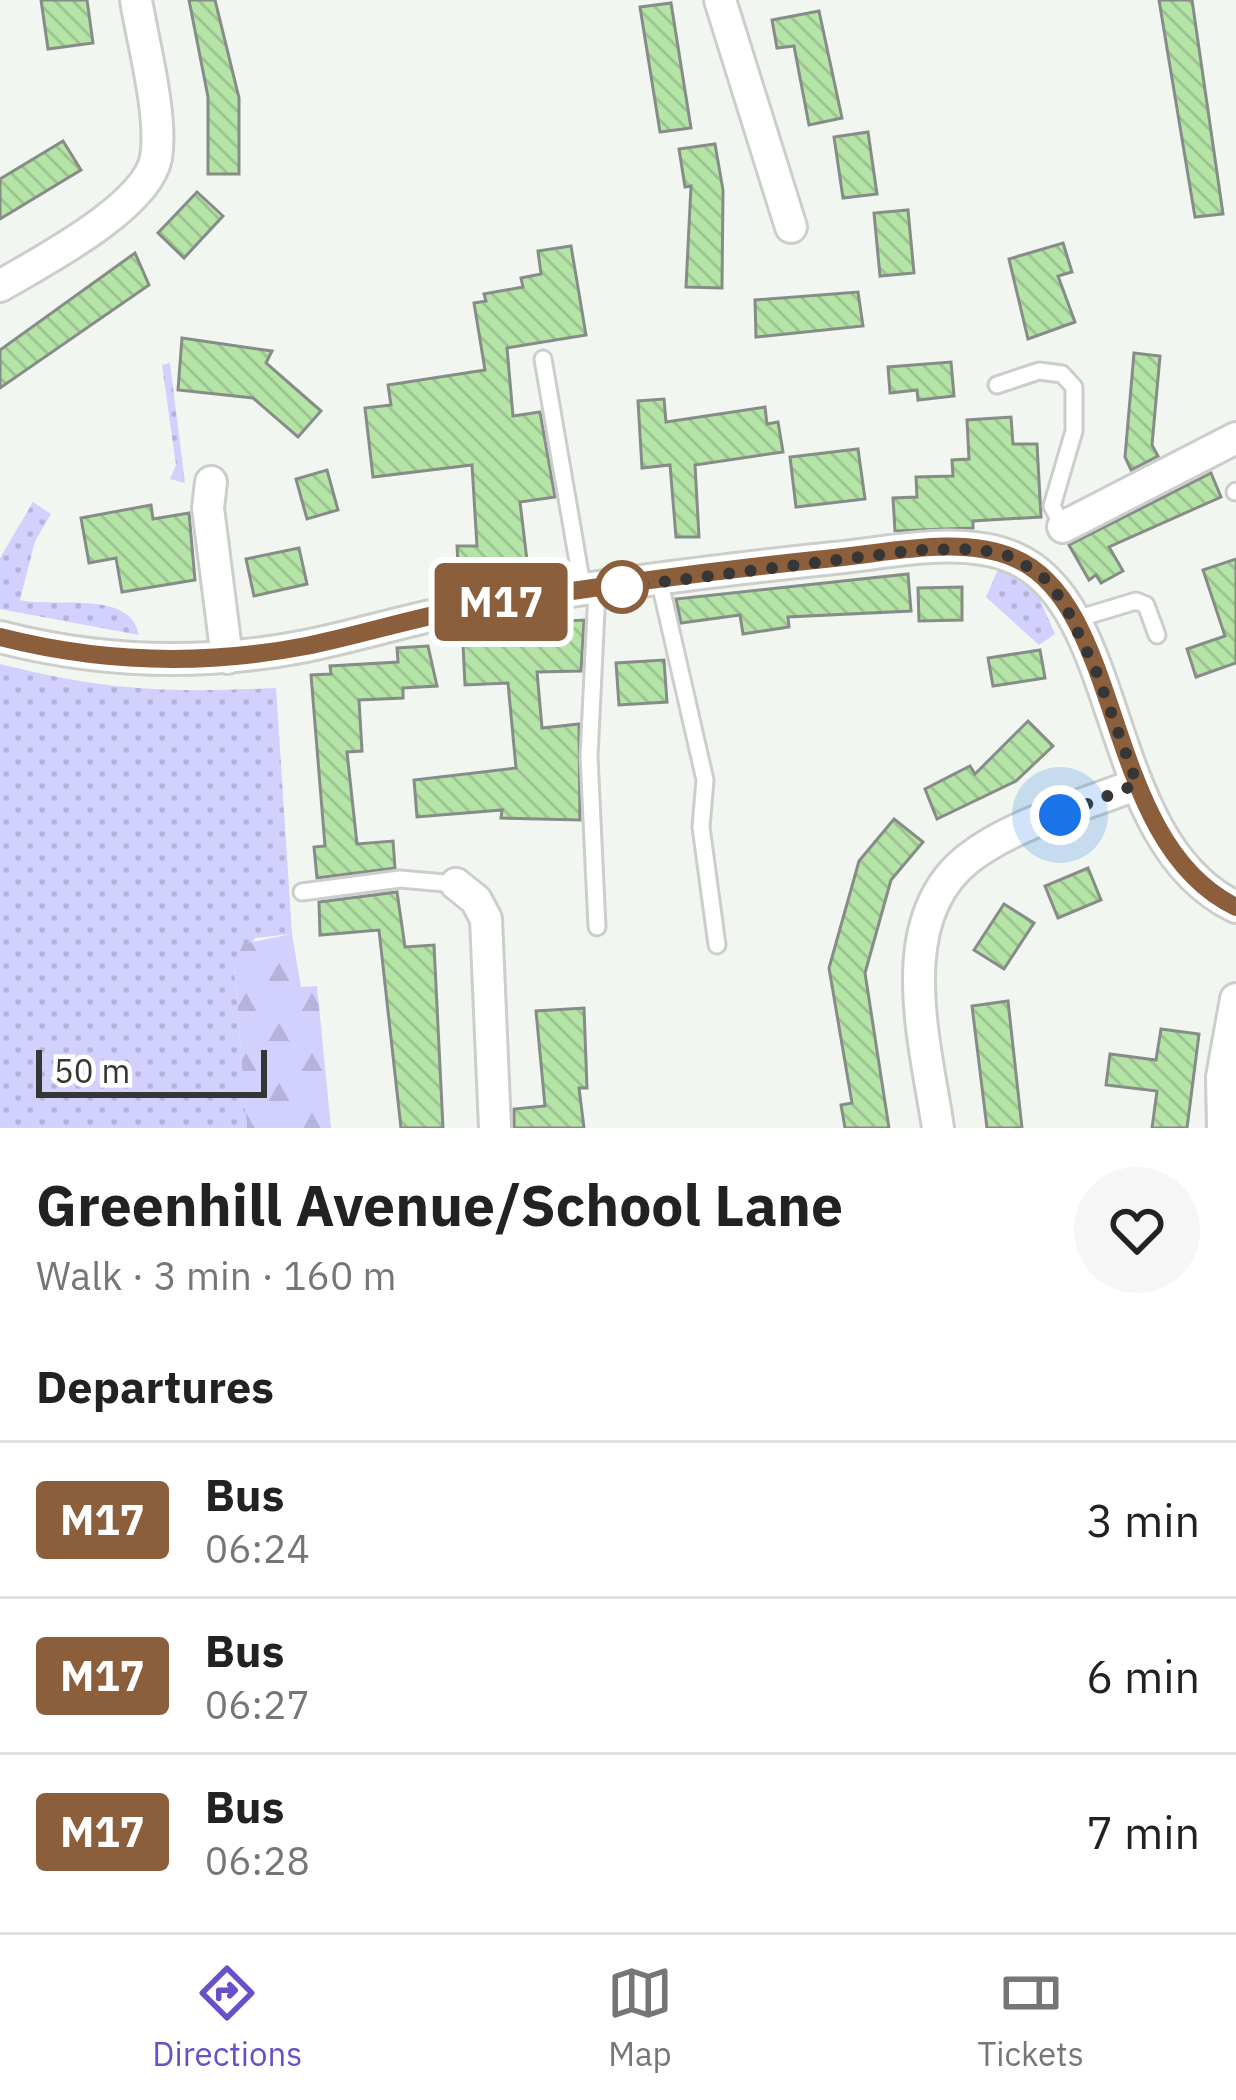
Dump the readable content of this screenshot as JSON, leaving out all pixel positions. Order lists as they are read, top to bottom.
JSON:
{
  "lines": ["bus line M17"],
  "scale_bar": "50 m",
  "page": {
    "on_map": "M17",
    "scale": "50 m",
    "heading": [
      ["Greenhill Avenue/School Lane", "Walk · 3 min · 160 m"],
      "Departures"
    ],
    "list": [
      {
        "mark": "M17",
        "name": "Bus",
        "note": "06:24",
        "value": "3 min"
      },
      {
        "mark": "M17",
        "name": "Bus",
        "note": "06:27",
        "value": "6 min"
      },
      {
        "mark": "M17",
        "name": "Bus",
        "note": "06:28",
        "value": "7 min"
      }
    ],
    "tabs": ["Directions", "Map", "Tickets"]
  }
}
